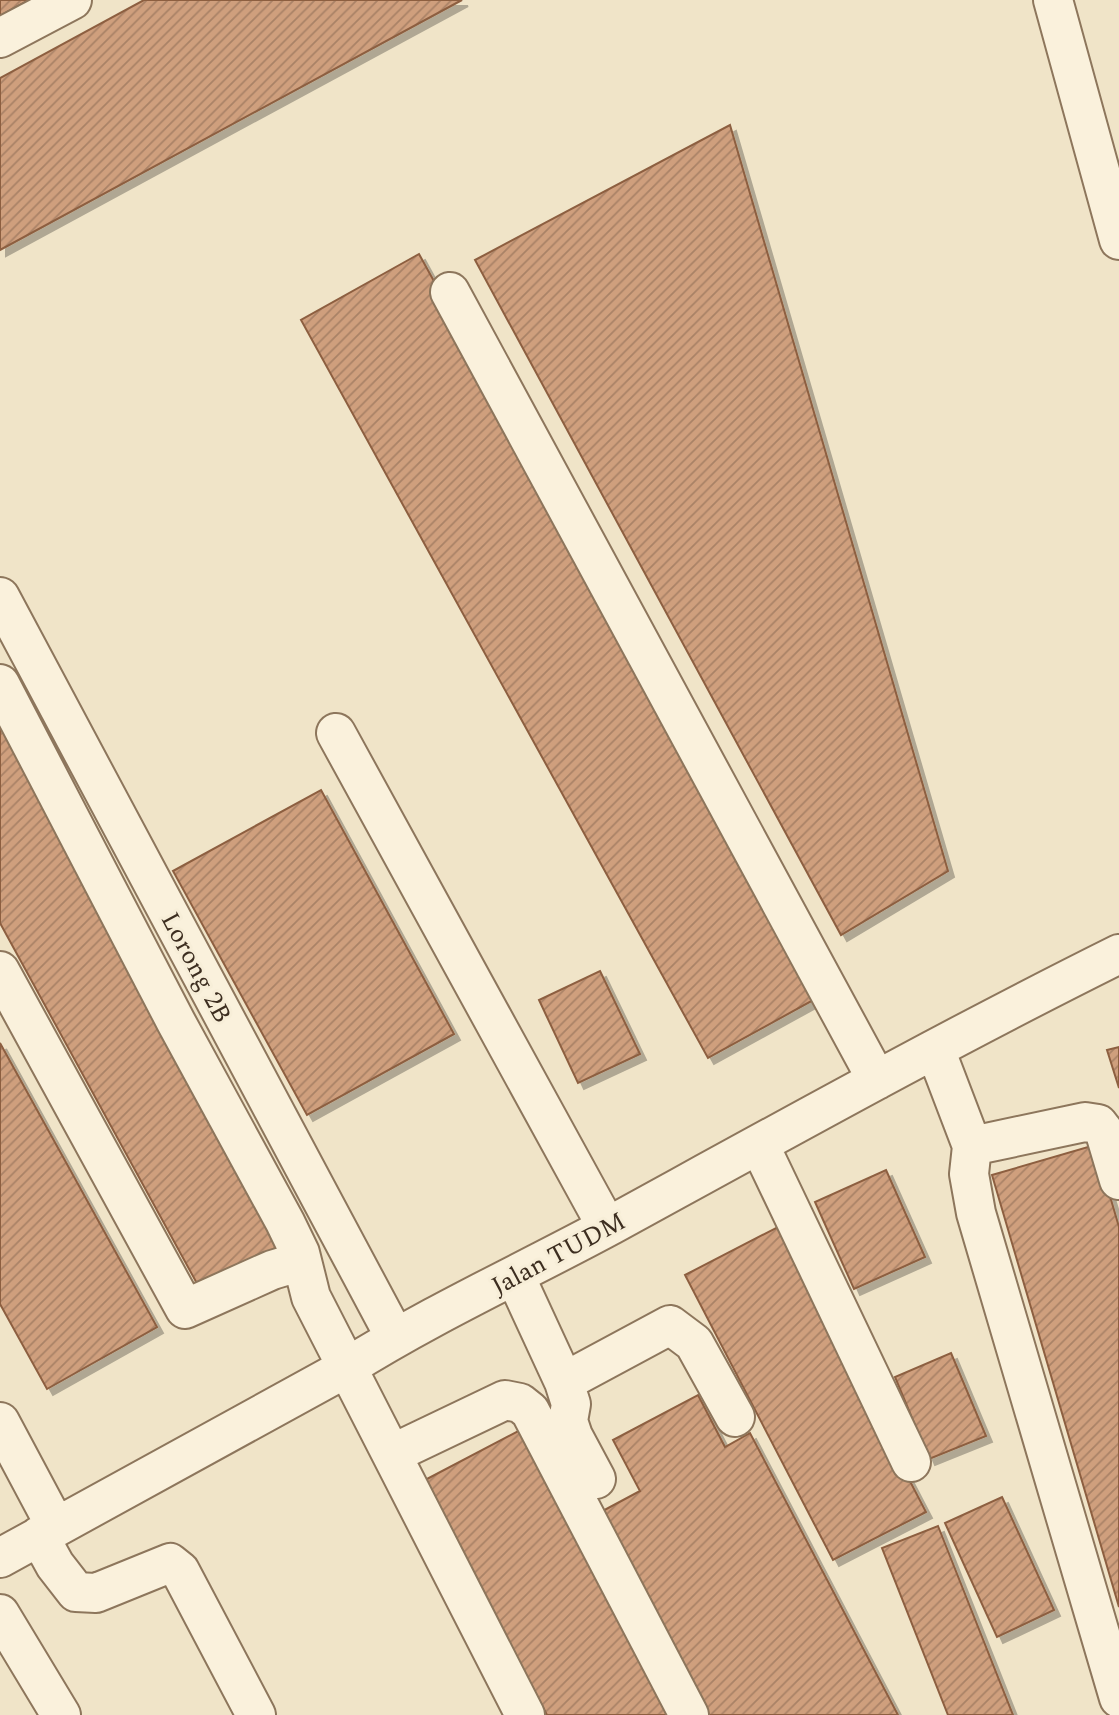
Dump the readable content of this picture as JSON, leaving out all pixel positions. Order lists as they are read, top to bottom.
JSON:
{
  "streets": {
    "street": ["Lorong 2B", "Jalan TUDM"]
  },
  "crossings": [
    ["Lorong 2B", "Jalan TUDM"]
  ]
}
